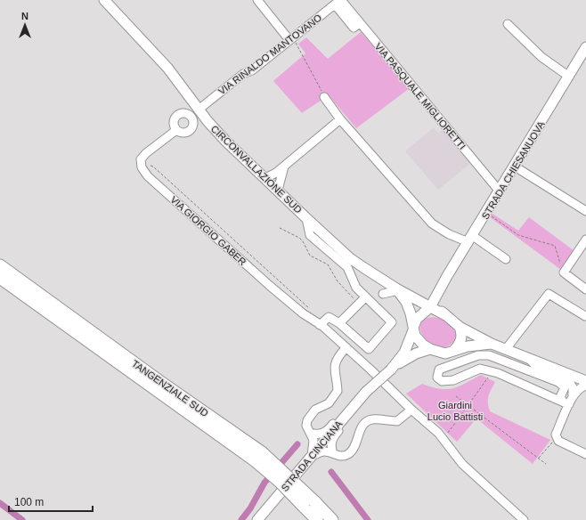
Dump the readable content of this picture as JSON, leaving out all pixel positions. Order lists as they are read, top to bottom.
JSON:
{
  "streets": {
    "highway": ["TANGENZIALE SUD"],
    "main road": ["CIRCONVALLAZIONE SUD", "STRADA CHIESANUOVA", "STRADA CINCIANA"],
    "street": ["VIA RINALDO MANTOVANO", "VIA PASQUALE MIGLIORETTI", "VIA GIORGIO GABER"]
  },
  "crossings": [
    ["VIA RINALDO MANTOVANO", "VIA PASQUALE MIGLIORETTI"],
    ["VIA RINALDO MANTOVANO", "CIRCONVALLAZIONE SUD"],
    ["VIA PASQUALE MIGLIORETTI", "STRADA CHIESANUOVA"],
    ["CIRCONVALLAZIONE SUD", "STRADA CHIESANUOVA"]
  ],
  "parks": ["Giardini Lucio Battisti"],
  "scale_bar": "100 m",
  "north": "top"
}
